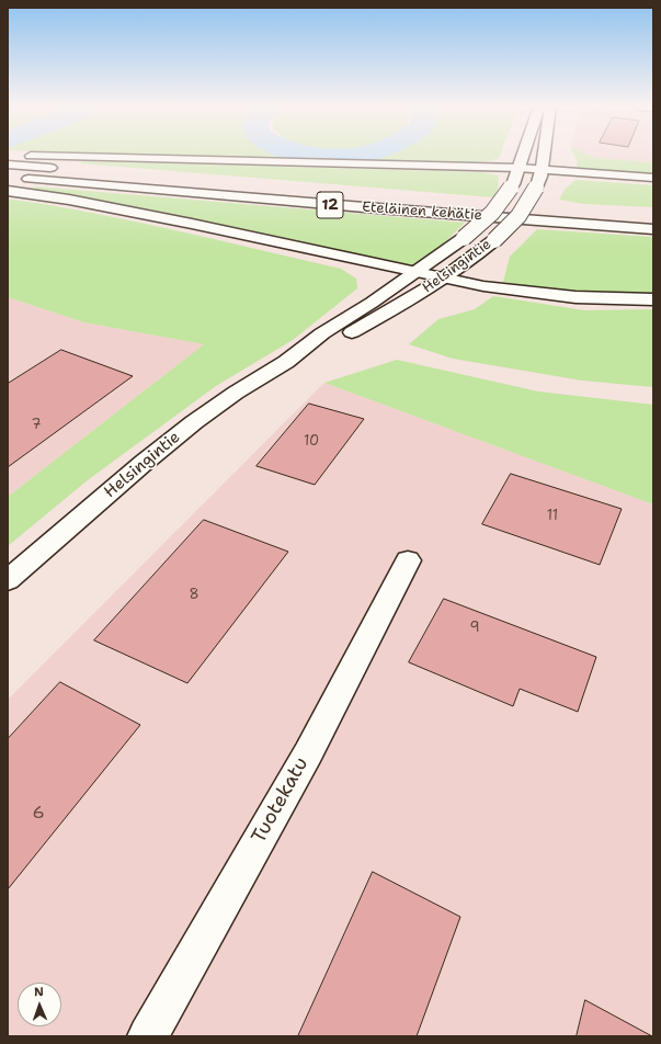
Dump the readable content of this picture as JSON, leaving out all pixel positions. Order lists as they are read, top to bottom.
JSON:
{
  "streets": {
    "main road": [
      "12",
      "Eteläinen kehätie",
      "Helsingintie",
      "Tuotekatu"
    ]
  },
  "house_numbers": [
    "7",
    "10",
    "11",
    "8",
    "9",
    "6"
  ],
  "north": "top"
}
